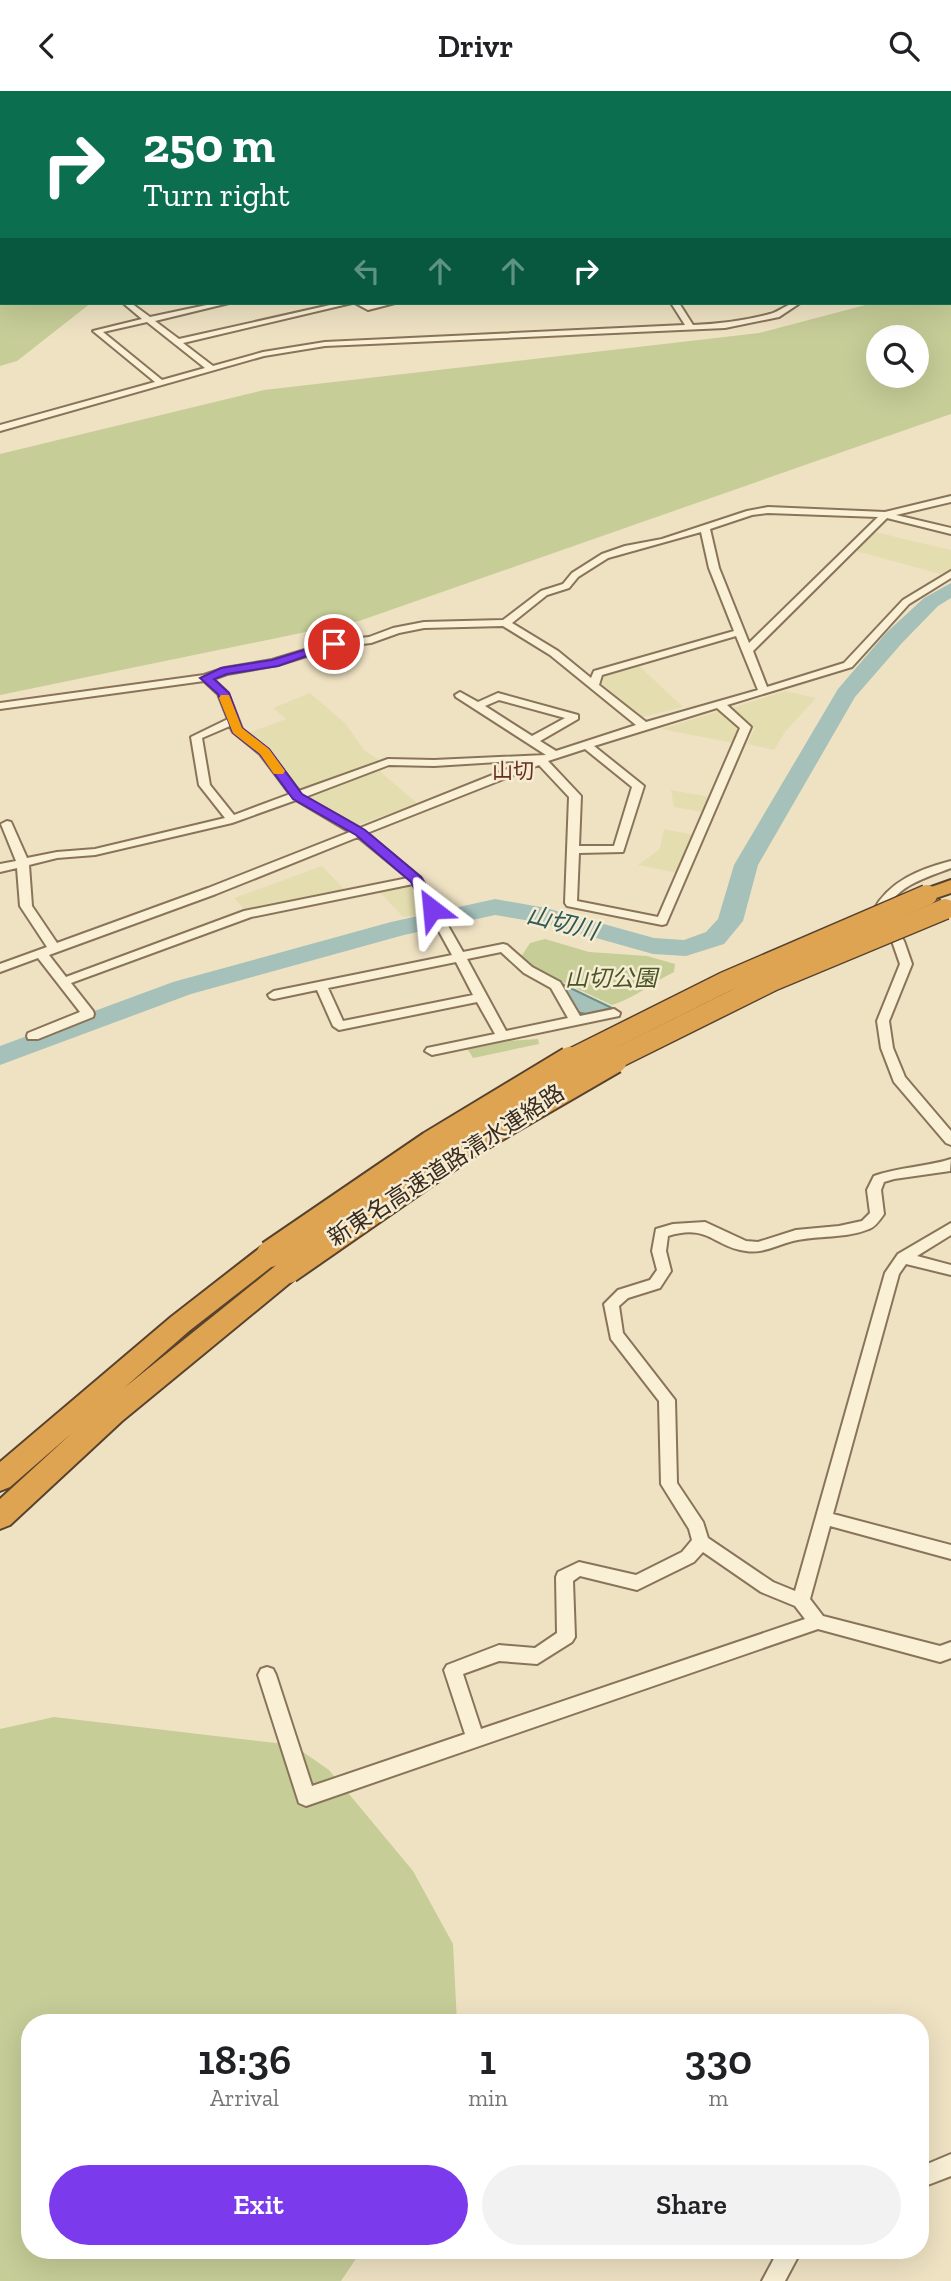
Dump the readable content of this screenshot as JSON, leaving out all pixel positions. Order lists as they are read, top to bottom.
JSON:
{
  "streets": {
    "highway": ["新東名高速道路清水連絡路"]
  },
  "districts": ["山切"],
  "water": ["山切川"],
  "parks": ["山切公園"],
  "page": {
    "header": "Drivr",
    "turn": ["250 m", "Turn right"],
    "eta": [
      "18:36",
      "Arrival",
      "1",
      "min",
      "330",
      "m"
    ],
    "buttons": ["Exit", "Share"]
  }
}
